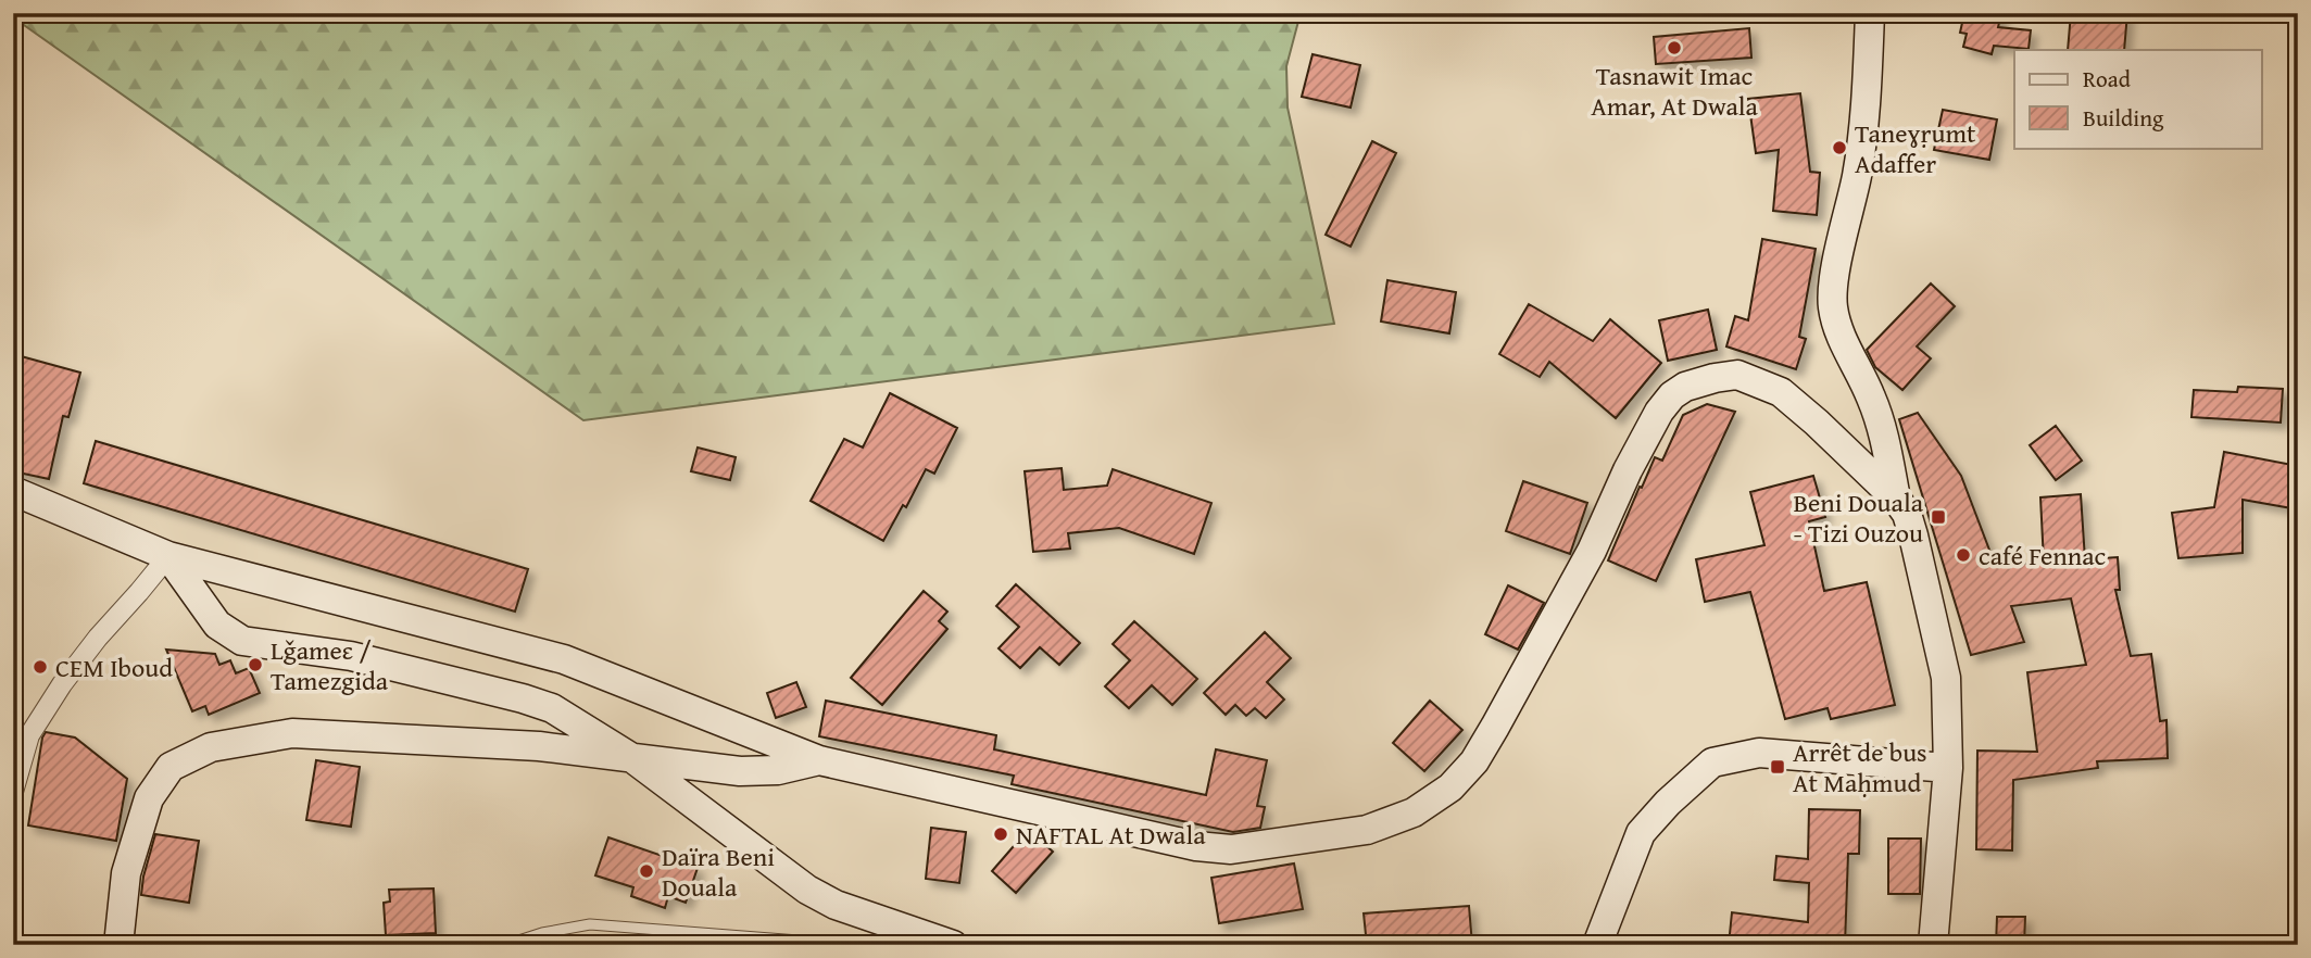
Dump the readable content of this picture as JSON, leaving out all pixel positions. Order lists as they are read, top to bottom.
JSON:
{
  "places": {
    "other": [
      "Tasnawit Imac Amar, At Dwala",
      "Taneɣṛumt Adaffer",
      "café Fennac",
      "Lǧameɛ / Tamezgida",
      "CEM Iboud",
      "NAFTAL At Dwala",
      "Daïra Beni Douala"
    ],
    "transit": ["Beni Douala - Tizi Ouzou", "Arrêt de bus At Maḥmud"]
  },
  "legend": ["Road", "Building"]
}
